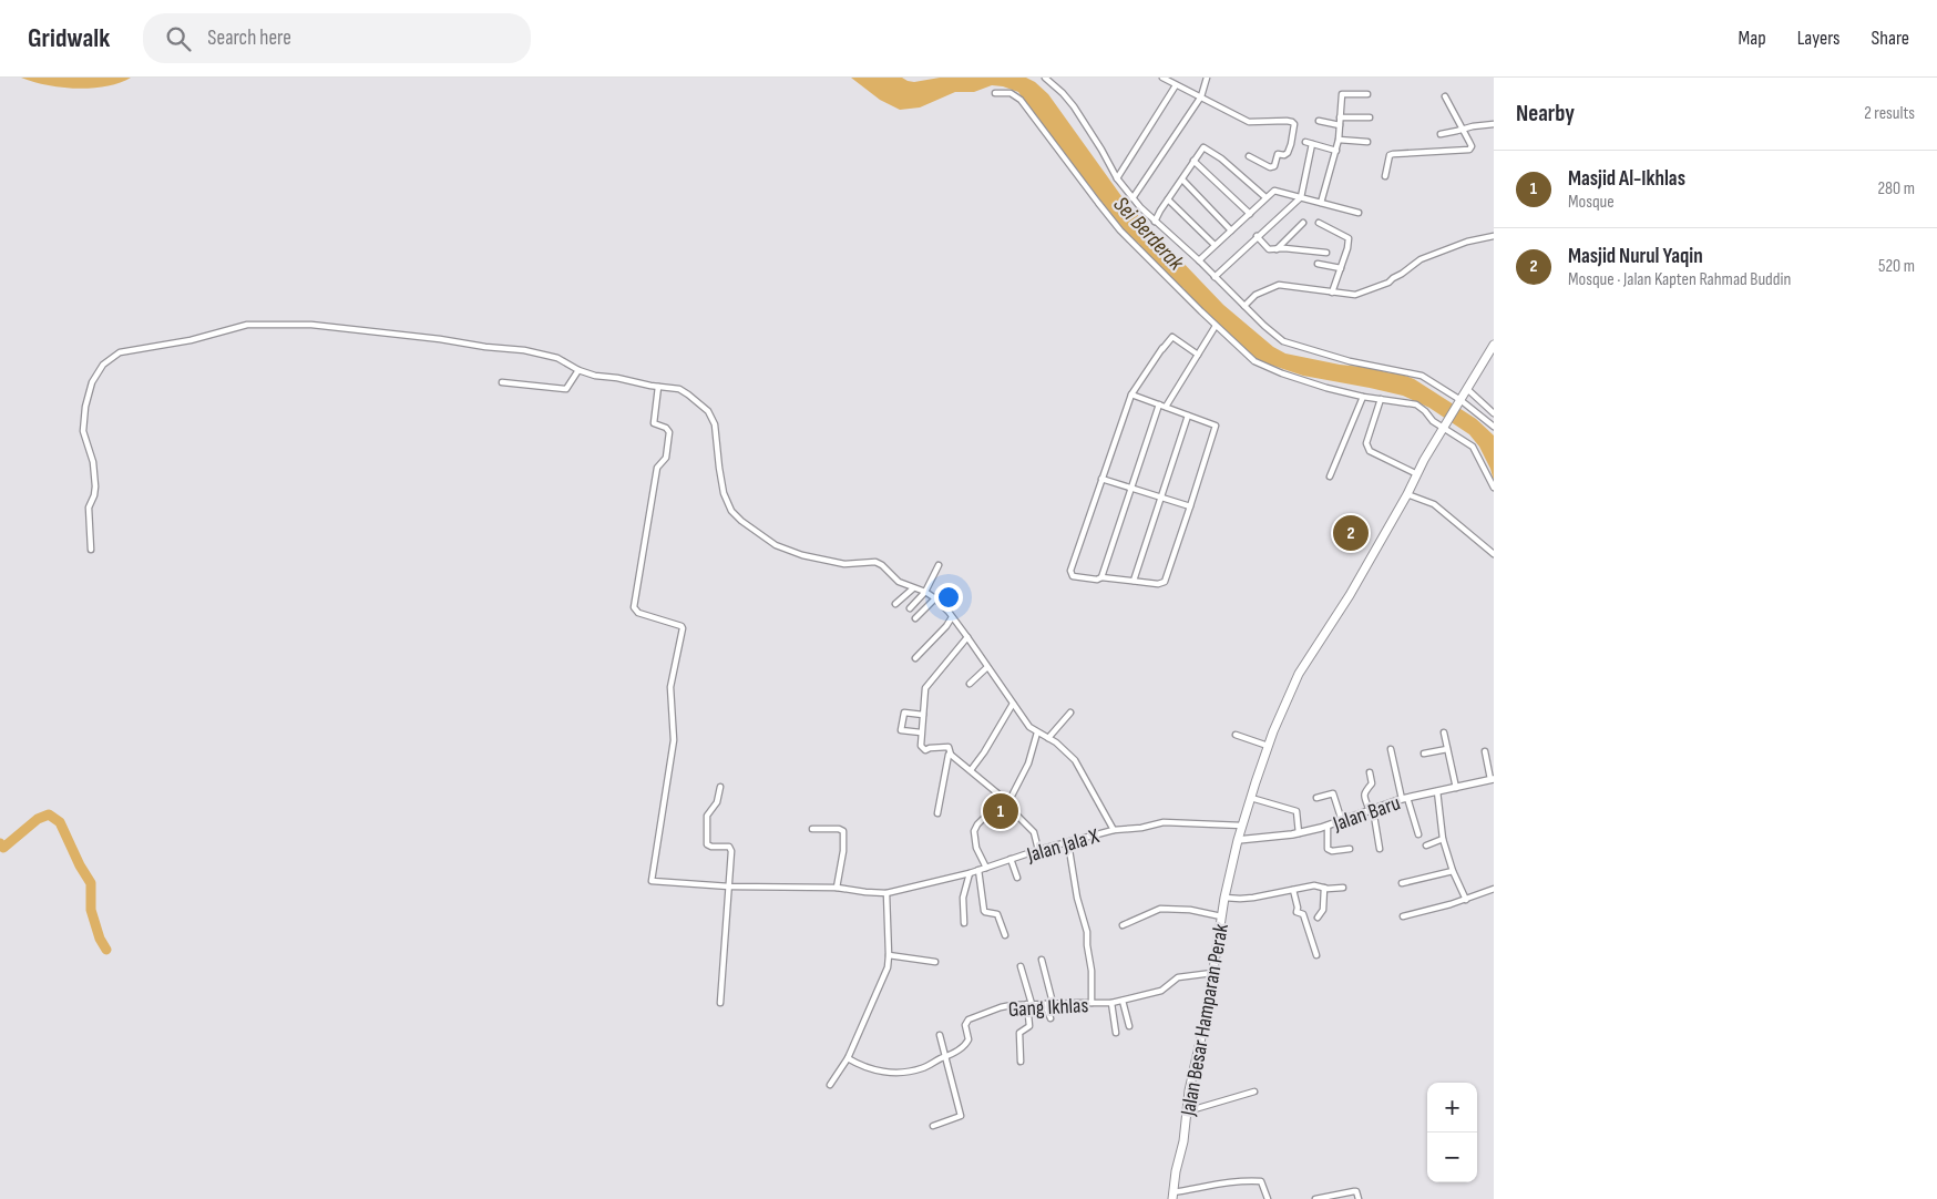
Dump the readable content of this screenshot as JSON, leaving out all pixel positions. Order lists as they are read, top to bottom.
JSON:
{
  "streets": {
    "main road": ["Jalan Besar Hamparan Perak"],
    "street": ["Jalan Baru", "Jalan Jala X", "Gang Ikhlas"]
  },
  "crossings": [
    ["Jalan Baru", "Jalan Besar Hamparan Perak"],
    ["Jalan Jala X", "Jalan Besar Hamparan Perak"],
    ["Gang Ikhlas", "Jalan Besar Hamparan Perak"]
  ],
  "water": ["Sei Berderak"],
  "page": {
    "header": "Gridwalk",
    "search": "Search here",
    "nav": ["Map", "Layers", "Share"],
    "heading": ["Nearby", "2 results"],
    "list": [
      {
        "mark": "1",
        "name": "Masjid Al-Ikhlas",
        "note": "Mosque",
        "value": "280 m"
      },
      {
        "mark": "2",
        "name": "Masjid Nurul Yaqin",
        "note": "Mosque · Jalan Kapten Rahmad Buddin",
        "value": "520 m"
      }
    ],
    "pins": ["2", "1"],
    "map_buttons": ["+", "−"]
  }
}
